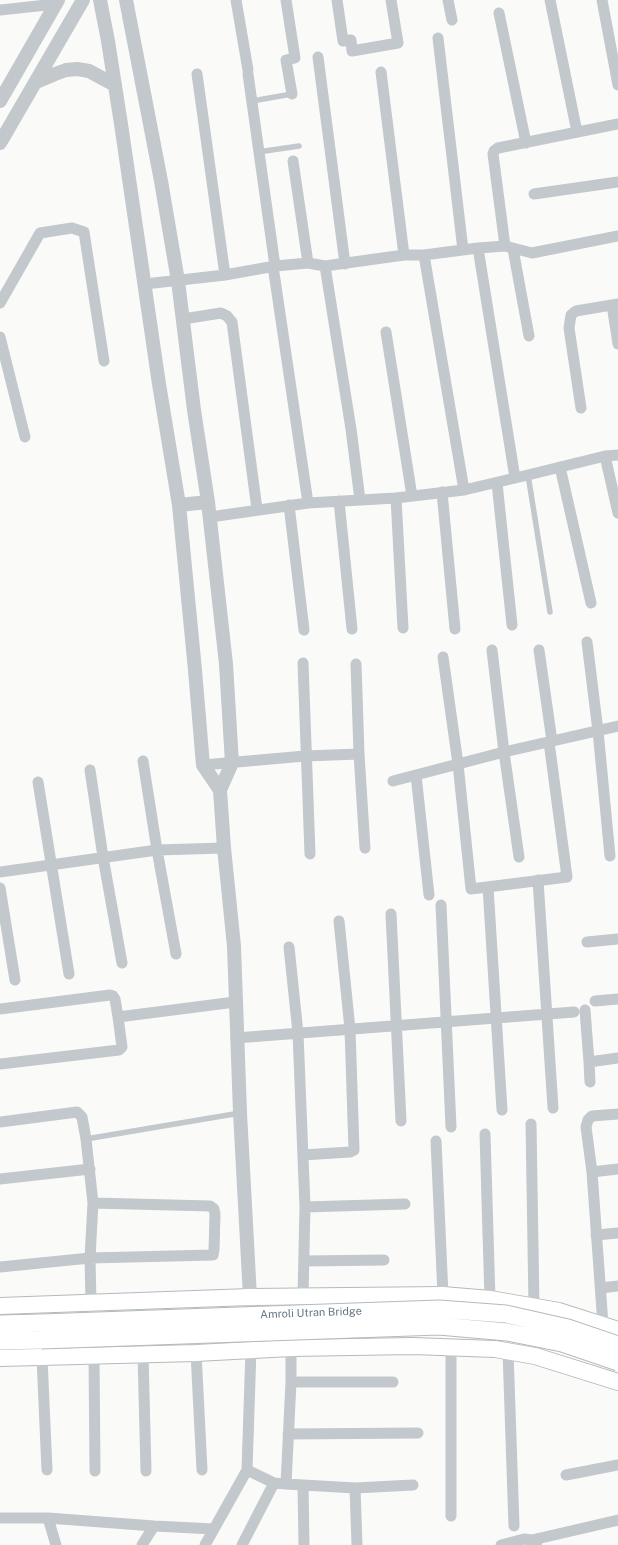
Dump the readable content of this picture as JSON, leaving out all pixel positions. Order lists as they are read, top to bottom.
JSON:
{
  "streets": {
    "main road": ["Amroli Utran Bridge"]
  }
}
